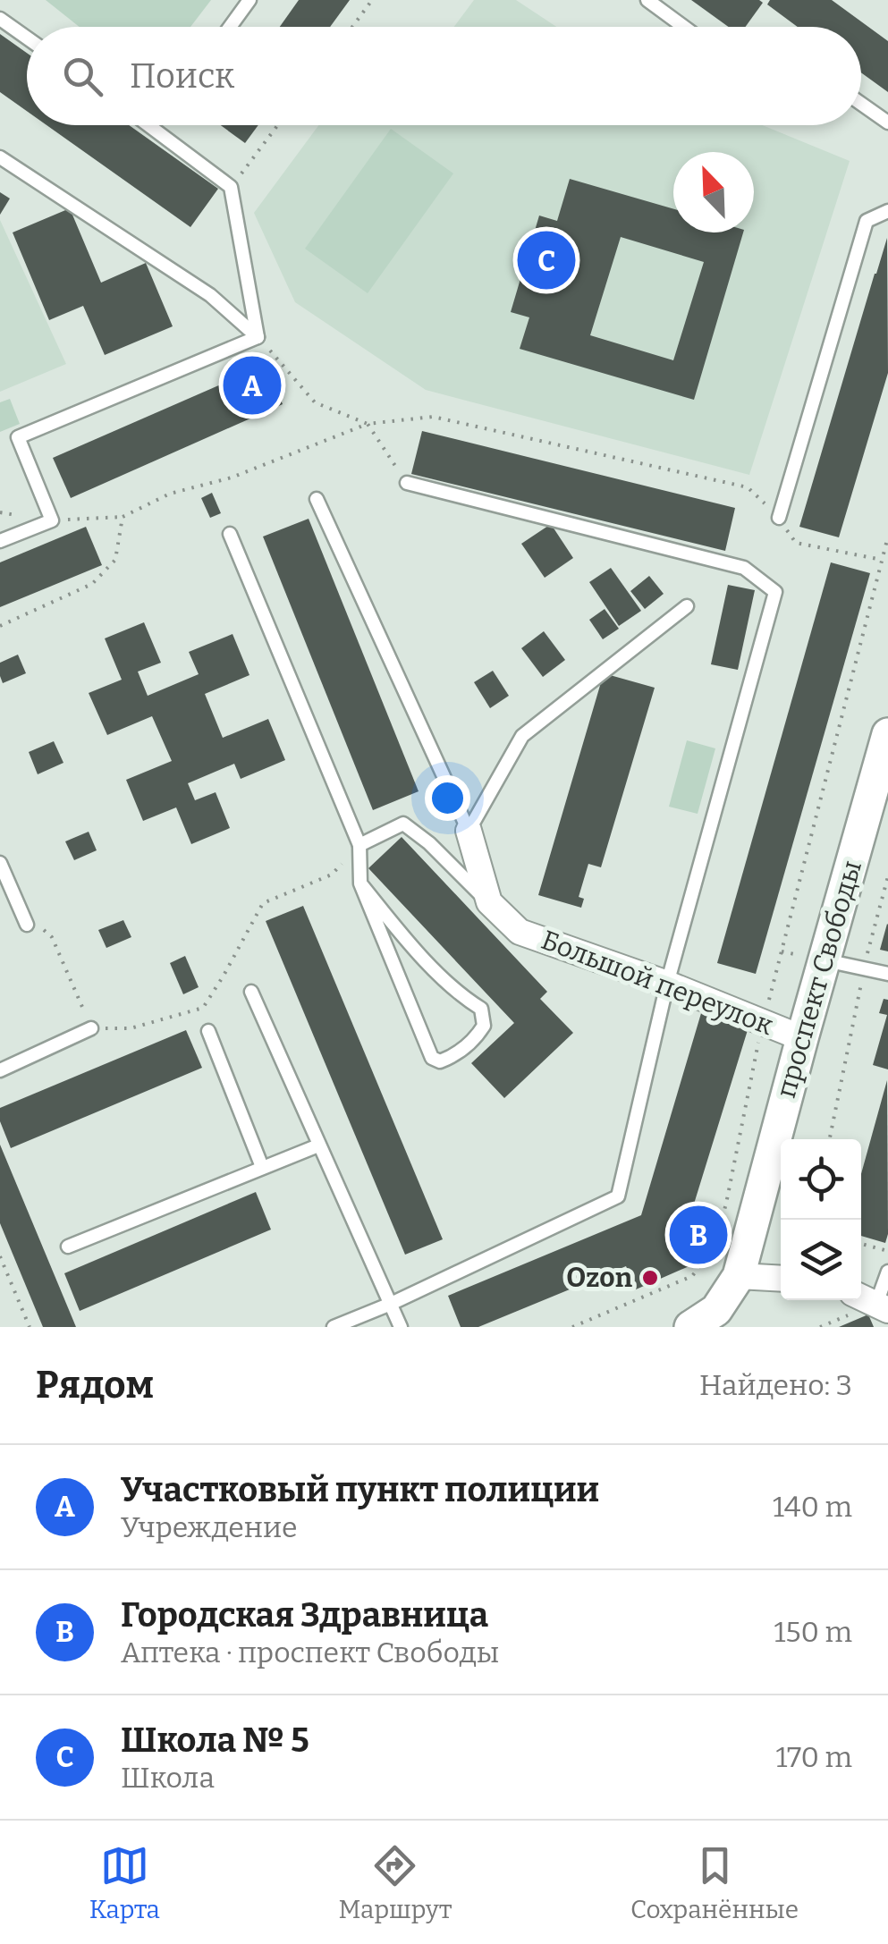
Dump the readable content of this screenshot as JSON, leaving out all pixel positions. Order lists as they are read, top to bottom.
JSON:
{
  "streets": {
    "street": ["проспект Свободы", "Большой переулок"]
  },
  "crossings": [
    ["проспект Свободы", "Большой переулок"]
  ],
  "places": ["Ozon"],
  "north": "top left",
  "page": {
    "search": "Поиск",
    "pins": ["C", "A", "B"],
    "heading": ["Рядом", "Найдено: 3"],
    "list": [
      {
        "mark": "A",
        "name": "Участковый пункт полиции",
        "note": "Учреждение",
        "value": "140 m"
      },
      {
        "mark": "B",
        "name": "Городская Здравница",
        "note": "Аптека · проспект Свободы",
        "value": "150 m"
      },
      {
        "mark": "C",
        "name": "Школа № 5",
        "note": "Школа",
        "value": "170 m"
      }
    ],
    "nav": ["Карта", "Маршрут", "Сохранённые"]
  }
}
